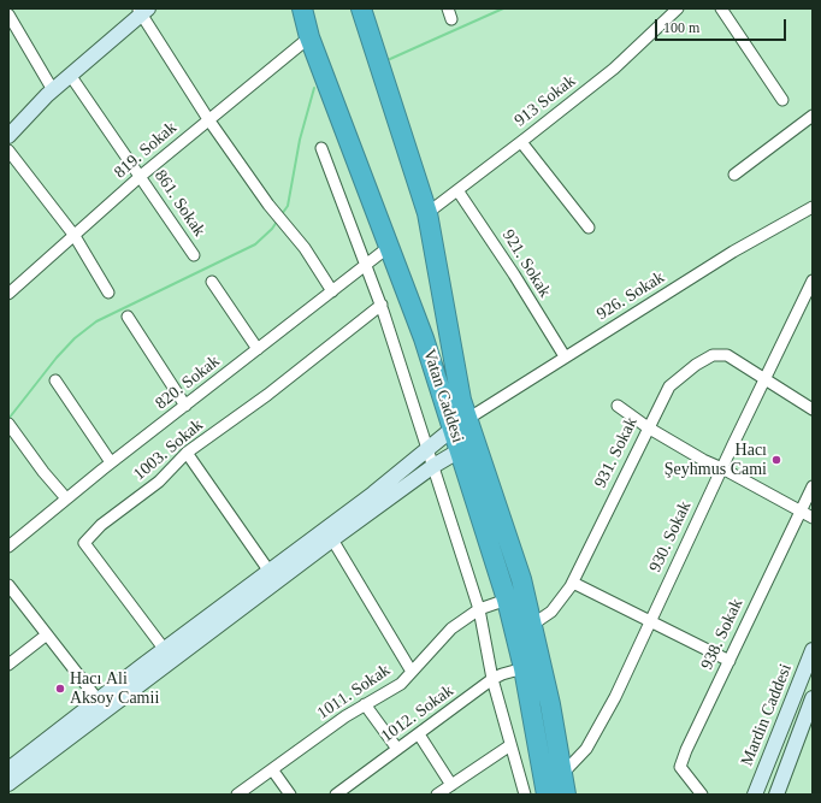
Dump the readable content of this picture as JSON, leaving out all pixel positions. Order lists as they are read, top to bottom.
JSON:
{
  "streets": {
    "highway": ["Vatan Caddesi"],
    "street": [
      "913 Sokak",
      "819. Sokak",
      "861. Sokak",
      "921. Sokak",
      "926. Sokak",
      "820. Sokak",
      "1003. Sokak",
      "931. Sokak",
      "930. Sokak",
      "938. Sokak",
      "1011. Sokak",
      "1012. Sokak",
      "Mardin Caddesi"
    ]
  },
  "crossings": [
    ["913 Sokak", "921. Sokak"],
    ["913 Sokak", "Vatan Caddesi"],
    ["819. Sokak", "861. Sokak"],
    ["819. Sokak", "Vatan Caddesi"],
    ["921. Sokak", "926. Sokak"],
    ["926. Sokak", "Vatan Caddesi"],
    ["820. Sokak", "Vatan Caddesi"],
    ["Vatan Caddesi", "931. Sokak"],
    ["Vatan Caddesi", "930. Sokak"],
    ["Vatan Caddesi", "1011. Sokak"],
    ["Vatan Caddesi", "1012. Sokak"],
    ["931. Sokak", "930. Sokak"]
  ],
  "places": ["Hacı Şeyhmus Cami", "Hacı Ali Aksoy Camii"],
  "scale_bar": "100 m"
}
